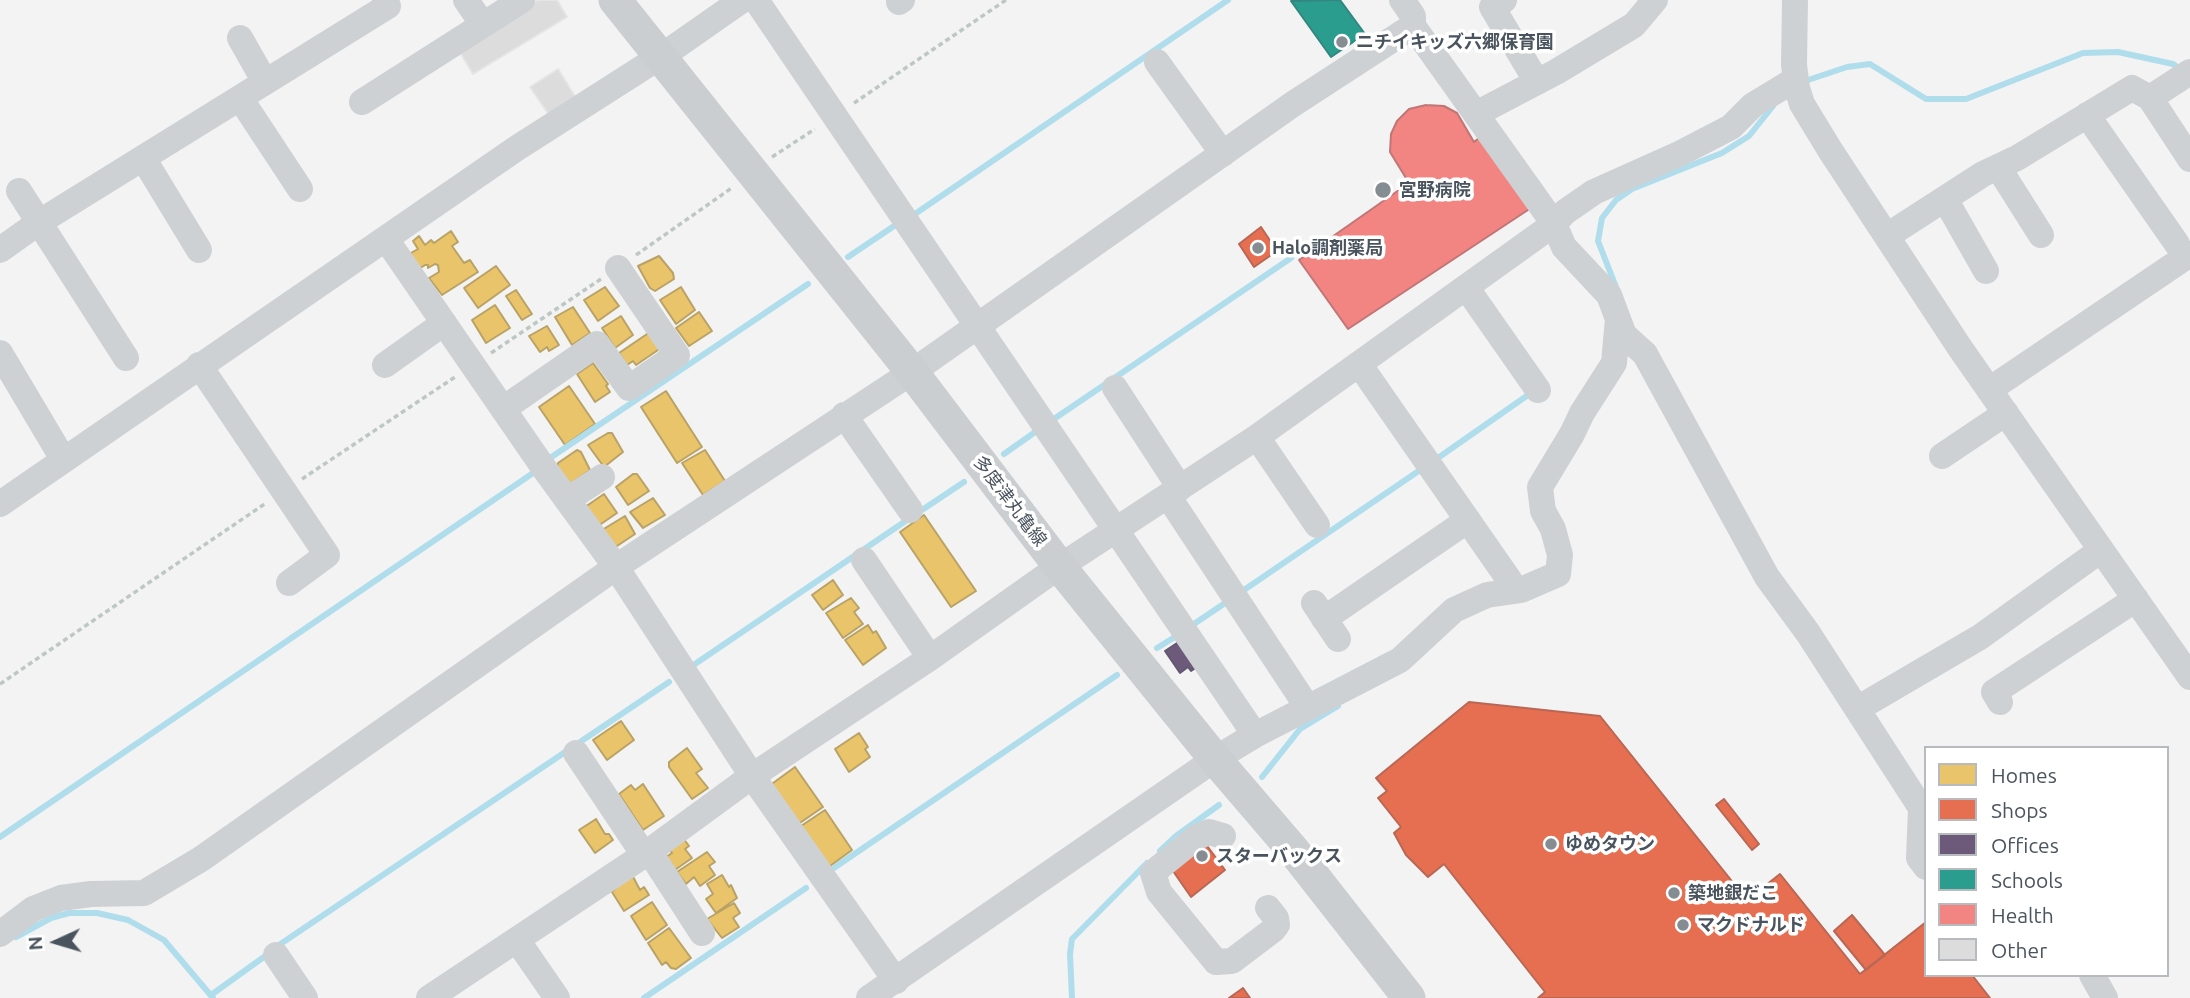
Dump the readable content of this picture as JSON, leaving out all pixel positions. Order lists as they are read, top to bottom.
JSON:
{
  "streets": {
    "main road": ["多度津丸亀線"]
  },
  "places": [
    "ニチイキッズ六郷保育園",
    "宮野病院",
    "Halo調剤薬局",
    "ゆめタウン",
    "スターバックス",
    "築地銀だこ",
    "マクドナルド"
  ],
  "legend": [
    "Homes",
    "Shops",
    "Offices",
    "Schools",
    "Health",
    "Other"
  ],
  "north": "left"
}
